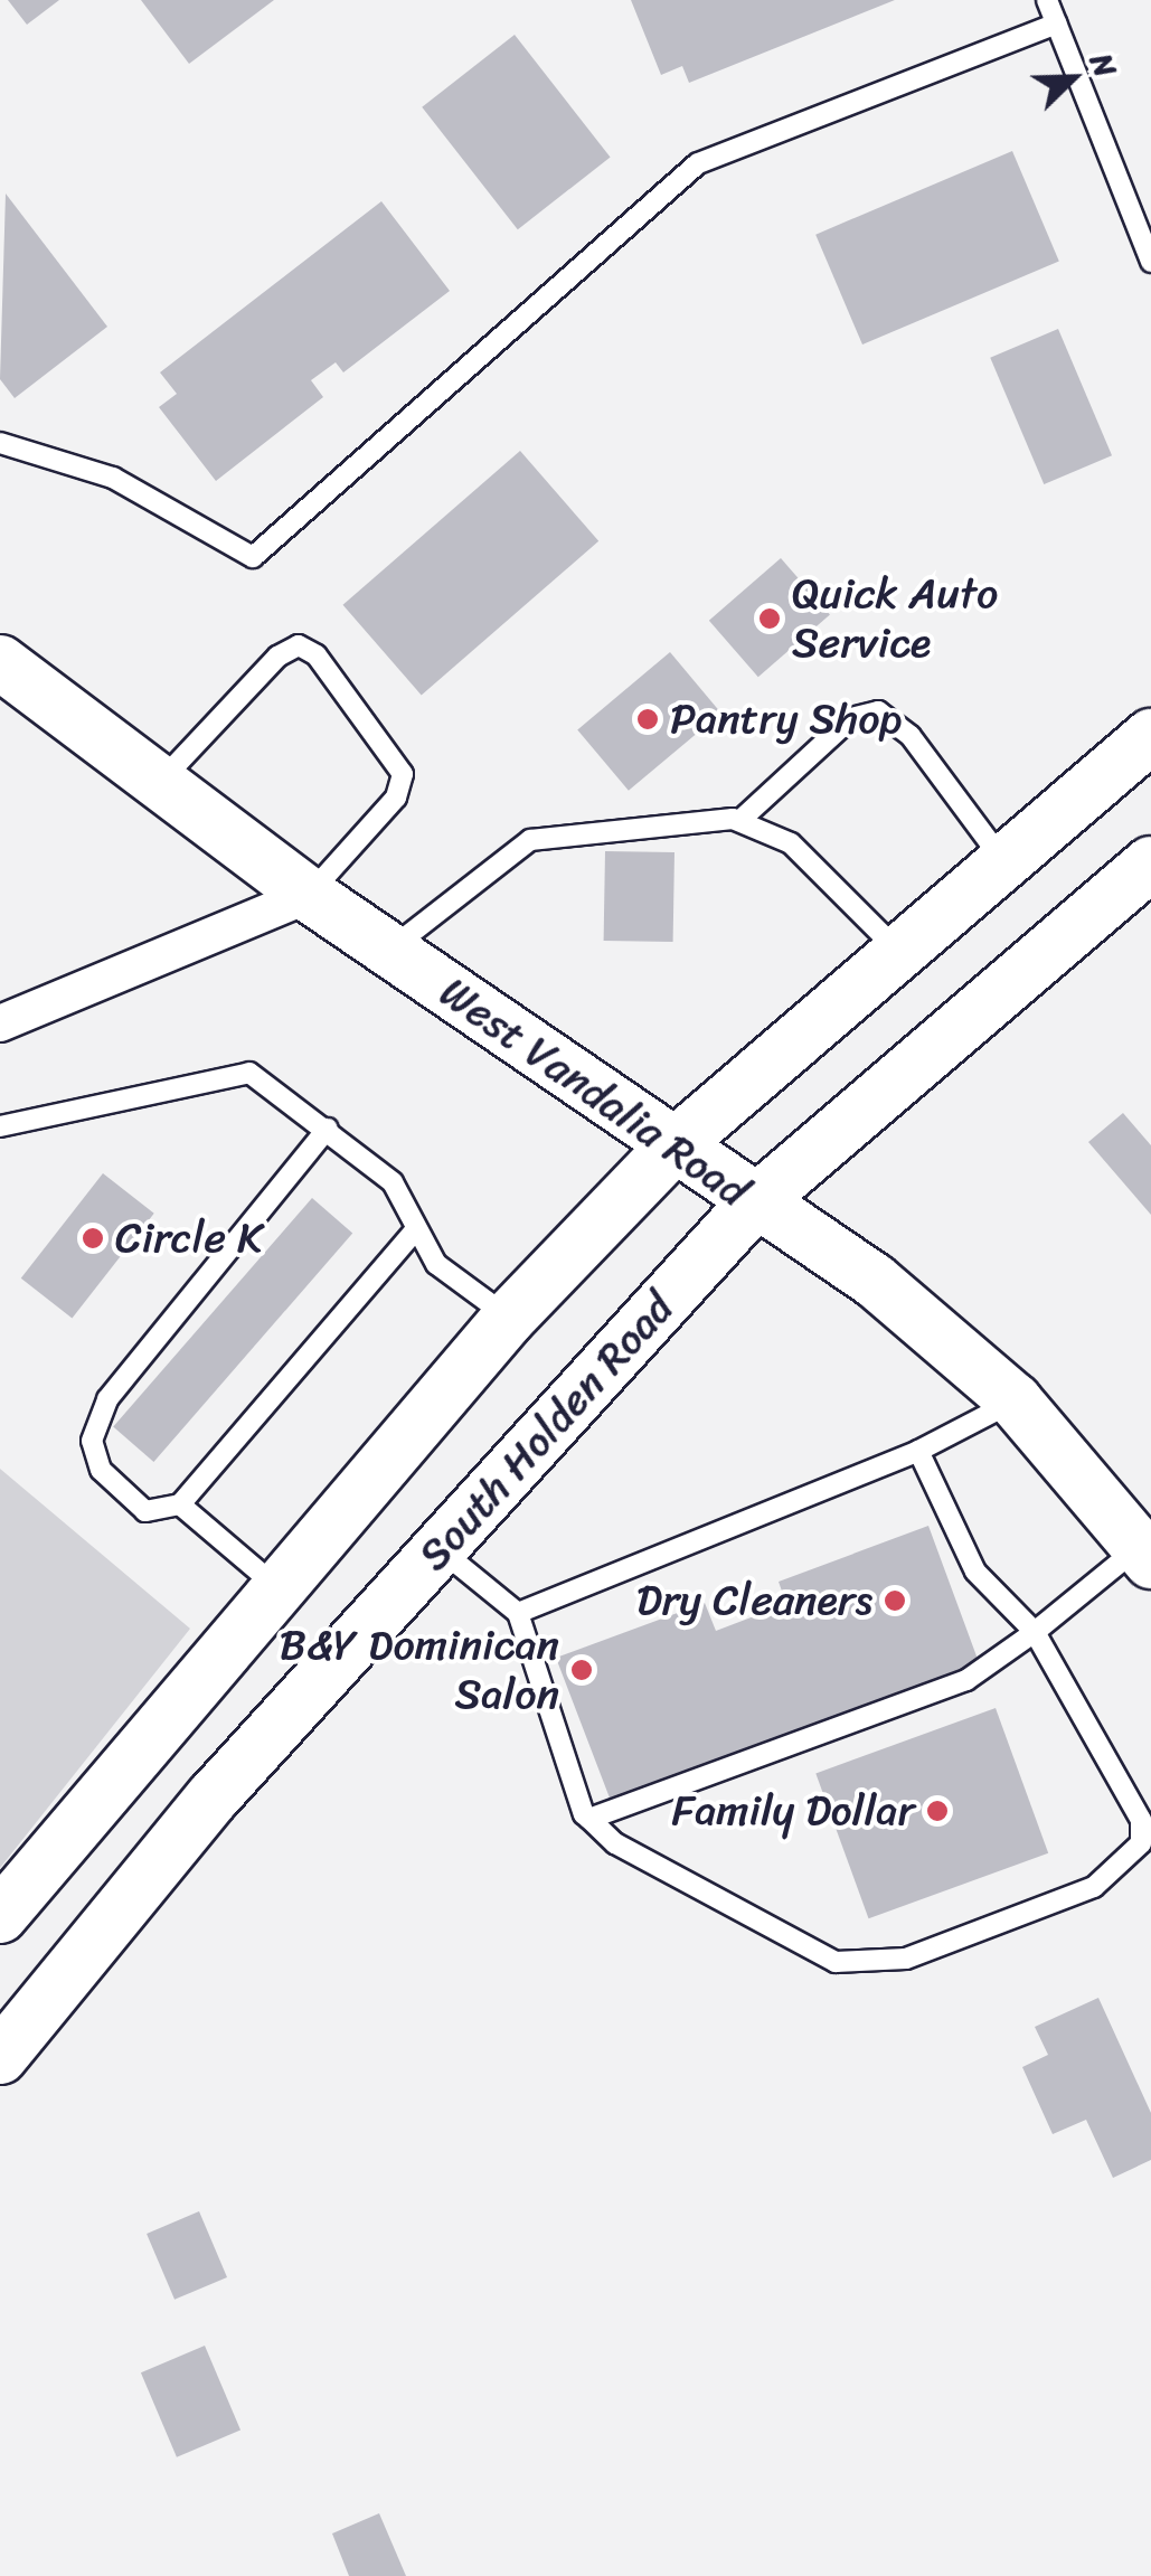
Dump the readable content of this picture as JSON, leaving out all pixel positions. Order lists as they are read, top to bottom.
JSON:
{
  "streets": {
    "main road": ["West Vandalia Road", "South Holden Road"]
  },
  "crossings": [
    ["West Vandalia Road", "South Holden Road"]
  ],
  "places": [
    "Quick Auto Service",
    "Pantry Shop",
    "Circle K",
    "Dry Cleaners",
    "B&Y Dominican Salon",
    "Family Dollar"
  ],
  "north": "top right"
}
